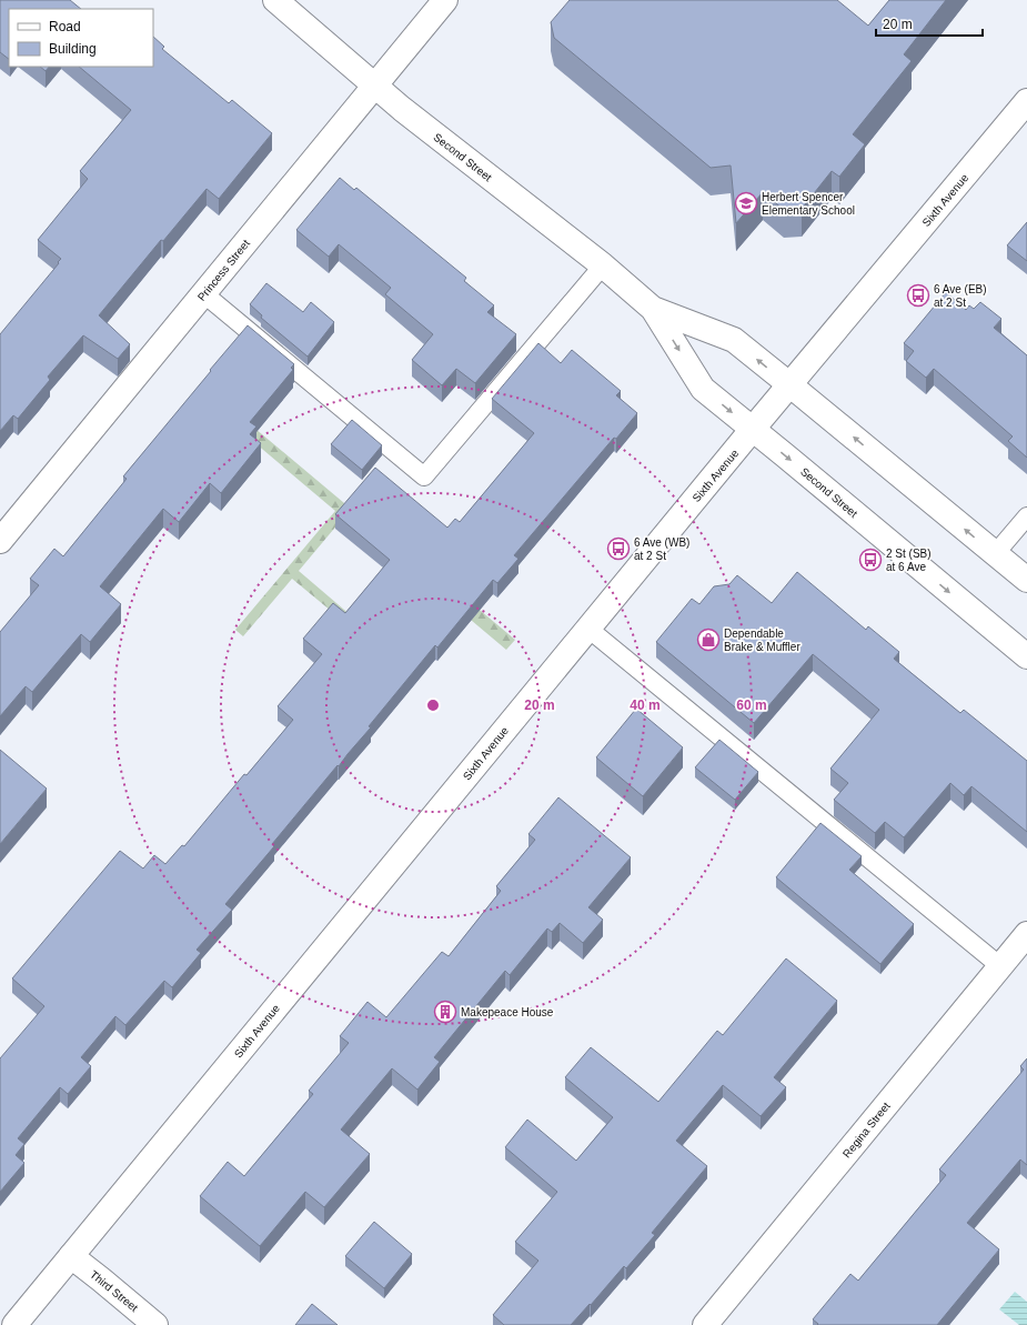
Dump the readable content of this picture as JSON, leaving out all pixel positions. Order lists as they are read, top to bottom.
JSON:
{
  "streets": {
    "street": [
      "Second Street",
      "Sixth Avenue",
      "Princess Street",
      "Regina Street",
      "Third Street"
    ]
  },
  "crossings": [
    ["Second Street", "Sixth Avenue"],
    ["Second Street", "Princess Street"],
    ["Sixth Avenue", "Third Street"]
  ],
  "places": {
    "school or university": ["Herbert Spencer Elementary School"],
    "bus stop": ["6 Ave (EB) at 2 St", "6 Ave (WB) at 2 St", "2 St (SB) at 6 Ave"],
    "shop": ["Dependable Brake & Muffler"],
    "building": ["Makepeace House"]
  },
  "legend": ["Road", "Building"],
  "scale_bar": "20 m",
  "rings": ["20 m", "40 m", "60 m"]
}
